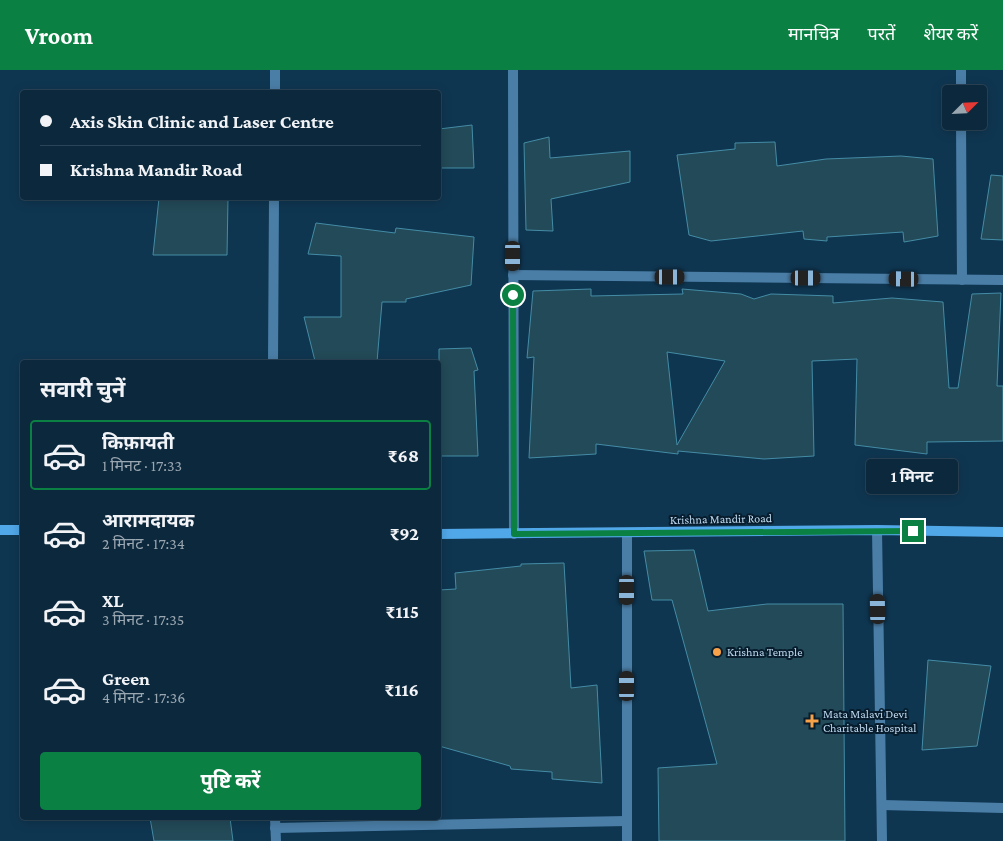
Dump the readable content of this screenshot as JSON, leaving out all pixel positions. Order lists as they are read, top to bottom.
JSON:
{
  "streets": {
    "street": ["Krishna Mandir Road"]
  },
  "places": {
    "other": ["Krishna Temple"],
    "health": ["Mata Malavi Devi Charitable Hospital"]
  },
  "north": "top right",
  "page": {
    "header": "Vroom",
    "nav": ["मानचित्र", "परतें", "शेयर करें"],
    "banner": ["Axis Skin Clinic and Laser Centre", "Krishna Mandir Road"],
    "heading": "सवारी चुनें",
    "list": [
      {
        "name": "किफ़ायती",
        "note": "1 मिनट · 17:33",
        "value": "₹68"
      },
      {
        "name": "आरामदायक",
        "note": "2 मिनट · 17:34",
        "value": "₹92"
      },
      {
        "name": "XL",
        "note": "3 मिनट · 17:35",
        "value": "₹115"
      },
      {
        "name": "Green",
        "note": "4 मिनट · 17:36",
        "value": "₹116"
      }
    ],
    "bubble": "1 मिनट",
    "buttons": "पुष्टि करें"
  }
}
